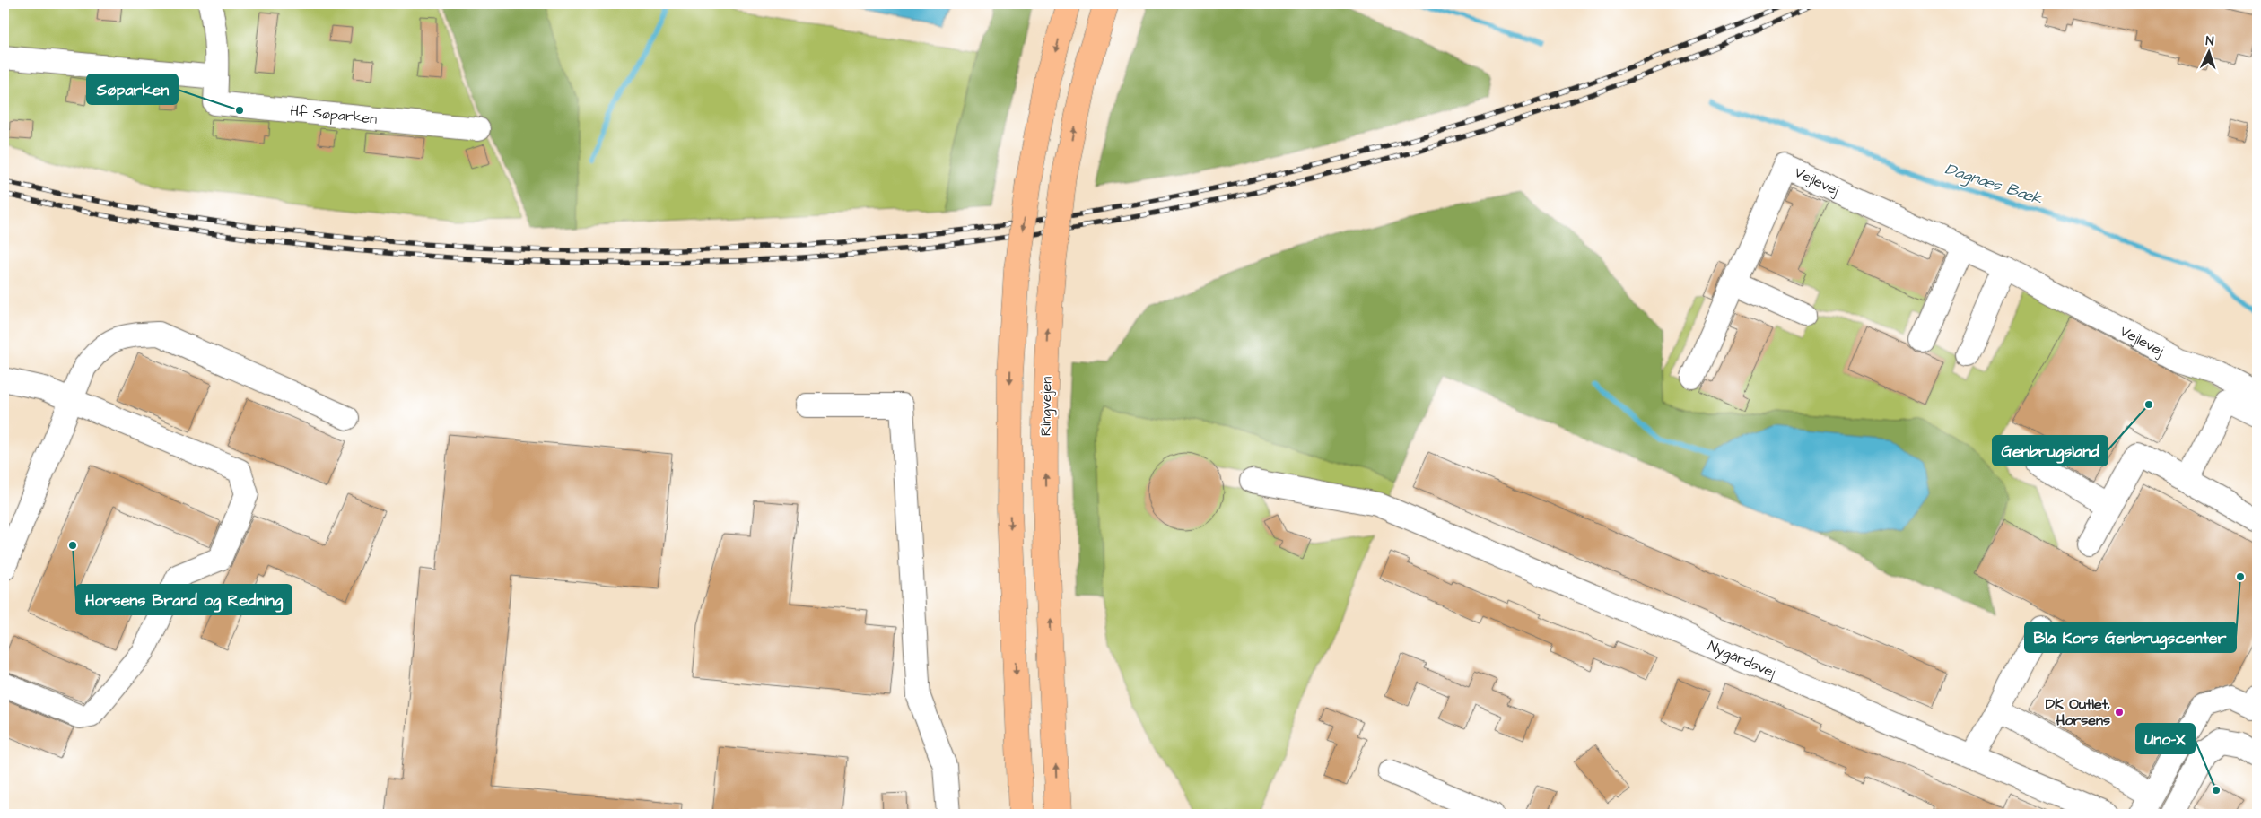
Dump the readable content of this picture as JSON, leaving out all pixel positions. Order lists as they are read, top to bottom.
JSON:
{
  "streets": {
    "main road": ["Ringvejen"],
    "street": ["Hf Søparken", "Vejlevej", "Nygårdsvej"]
  },
  "water": ["Dagnæs Bæk"],
  "places": [
    "Søparken",
    "Genbrugsland",
    "Horsens Brand og Redning",
    "Blå Kors Genbrugscenter",
    "DK Outlet, Horsens",
    "Uno-X"
  ],
  "north": "top"
}
